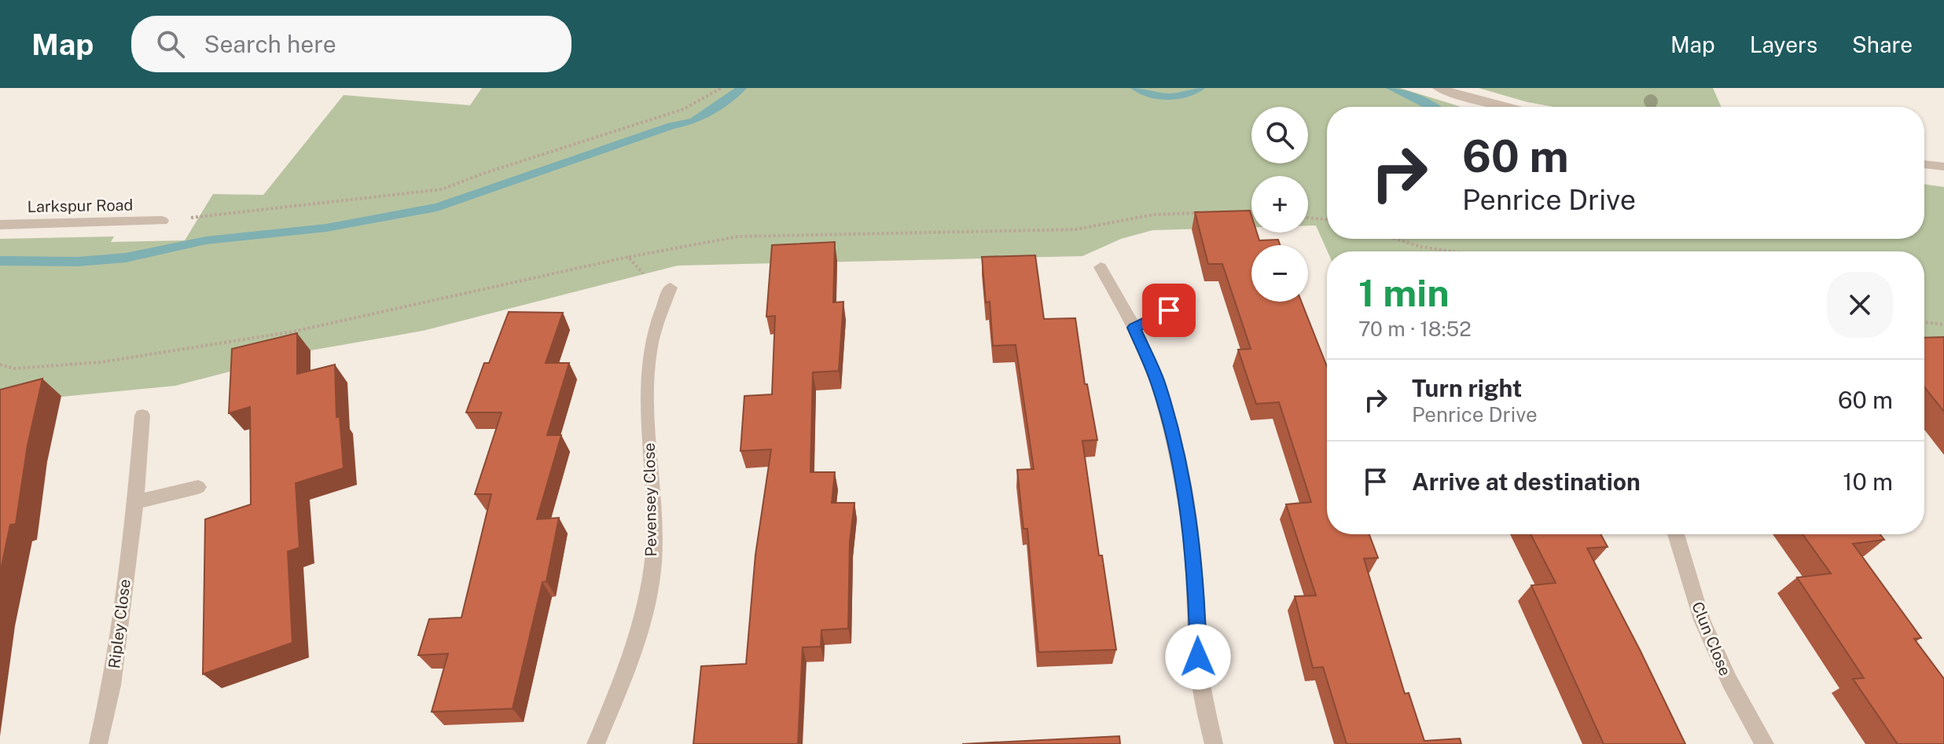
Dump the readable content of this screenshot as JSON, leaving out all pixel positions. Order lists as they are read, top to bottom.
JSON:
{
  "streets": {
    "street": [
      "Larkspur Road",
      "Pevensey Close",
      "Ripley Close",
      "Clun Close"
    ]
  },
  "page": {
    "header": "Map",
    "search": "Search here",
    "nav": ["Map", "Layers", "Share"],
    "map_buttons": ["+", "−"],
    "turn": ["60 m", "Penrice Drive"],
    "heading": ["1 min", "70 m · 18:52"],
    "list": [
      {
        "name": "Turn right",
        "note": "Penrice Drive",
        "value": "60 m"
      },
      {
        "name": "Arrive at destination",
        "value": "10 m"
      }
    ]
  }
}
